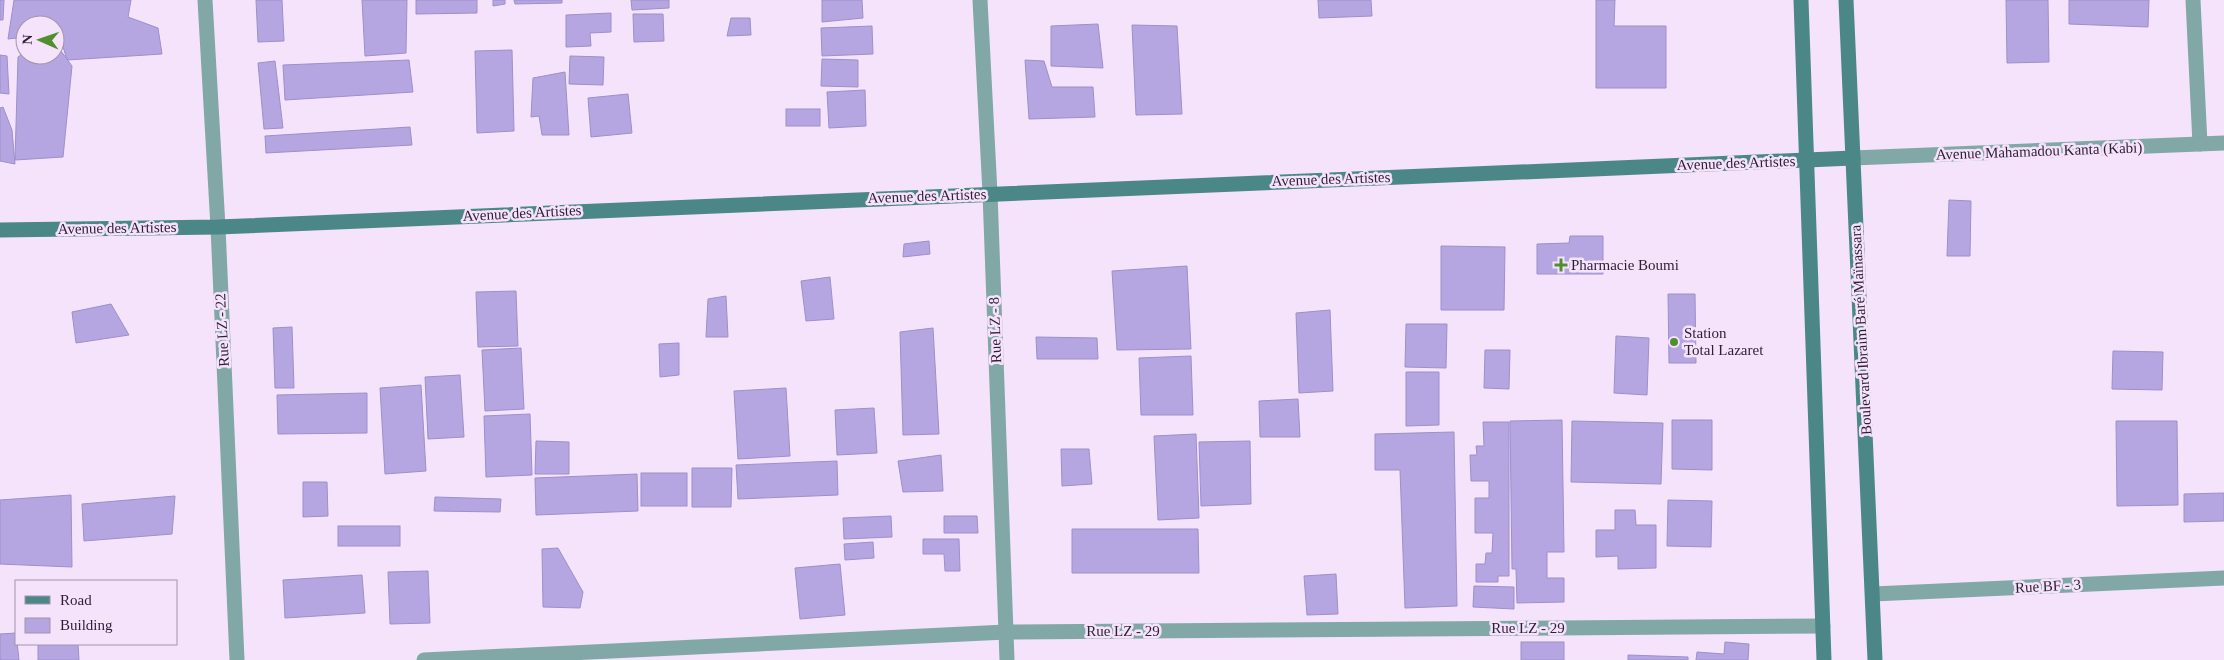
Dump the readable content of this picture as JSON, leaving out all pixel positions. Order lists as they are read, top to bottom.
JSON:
{
  "streets": {
    "street": [
      "Avenue Mahamadou Kanta (Kabi)",
      "Avenue des Artistes",
      "Rue LZ - 22",
      "Rue LZ - 8",
      "Boulevard Ibraim Baré Maïnassara",
      "Rue BF - 3",
      "Rue LZ - 29"
    ]
  },
  "crossings": [
    ["Avenue Mahamadou Kanta (Kabi)", "Avenue des Artistes"],
    ["Avenue Mahamadou Kanta (Kabi)", "Boulevard Ibraim Baré Maïnassara"],
    ["Avenue des Artistes", "Rue LZ - 22"],
    ["Avenue des Artistes", "Rue LZ - 8"],
    ["Avenue des Artistes", "Boulevard Ibraim Baré Maïnassara"],
    ["Rue LZ - 8", "Rue LZ - 29"],
    ["Boulevard Ibraim Baré Maïnassara", "Rue BF - 3"]
  ],
  "places": {
    "health": ["Pharmacie Boumi"],
    "other": ["Station Total Lazaret"]
  },
  "legend": ["Road", "Building"],
  "north": "left"
}
